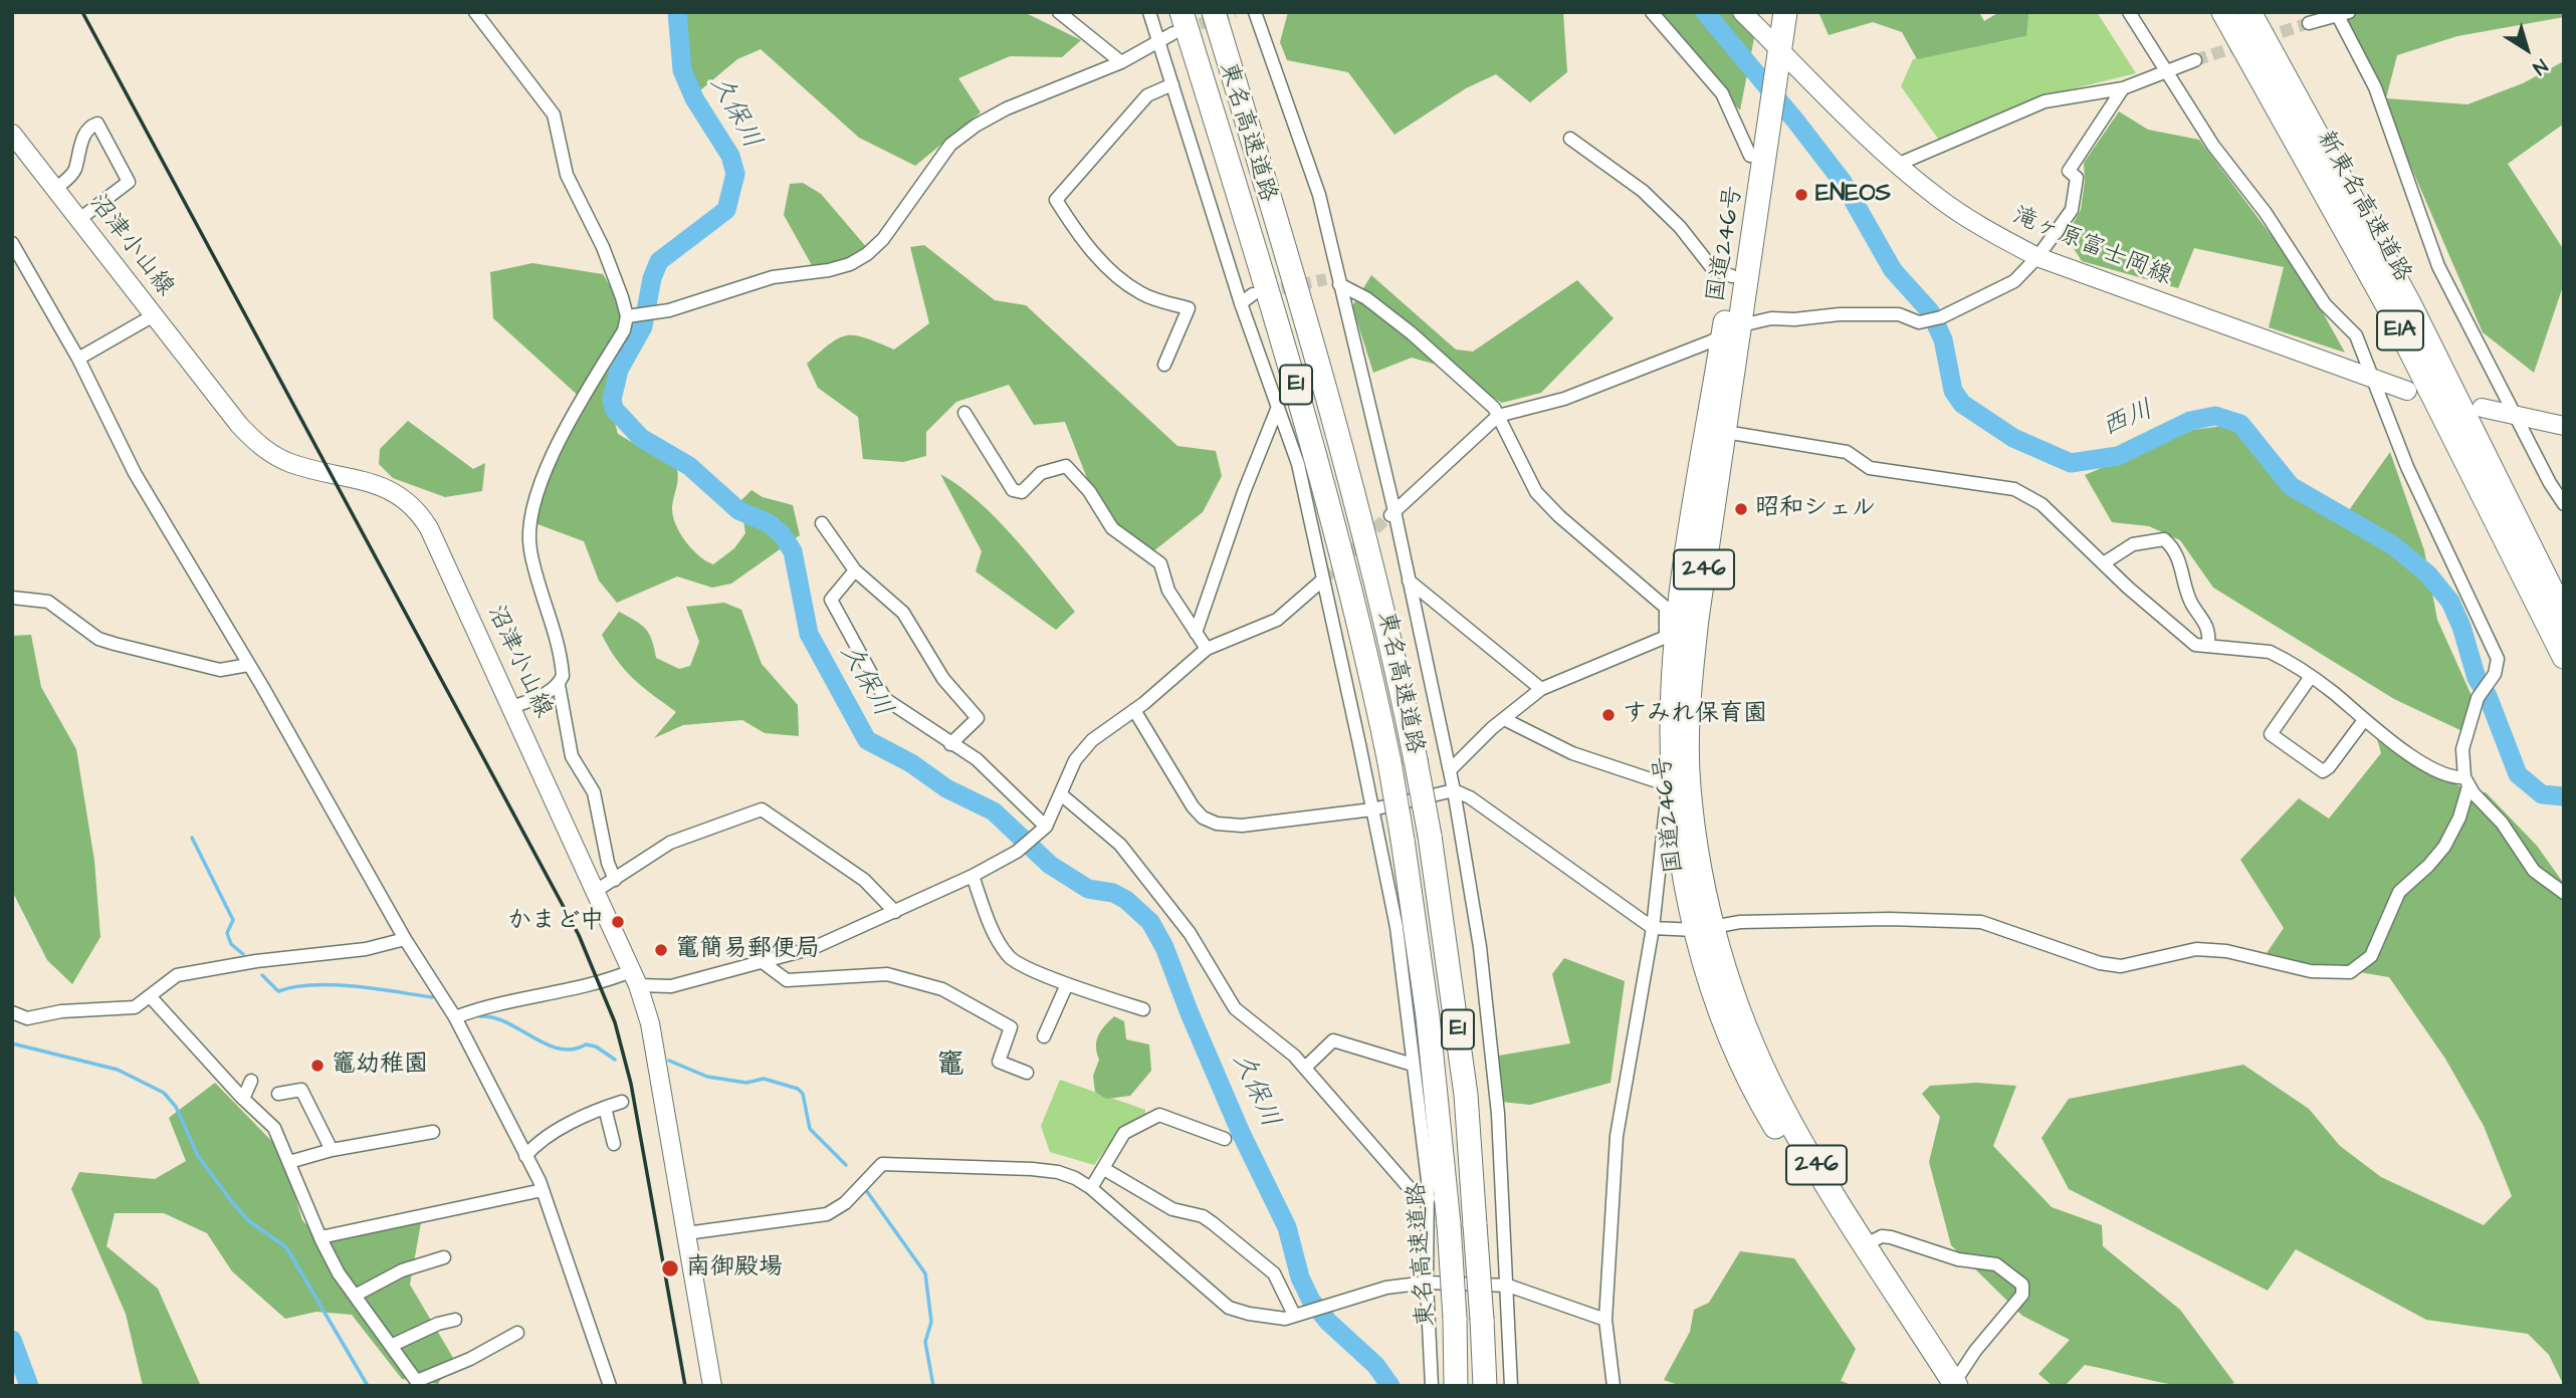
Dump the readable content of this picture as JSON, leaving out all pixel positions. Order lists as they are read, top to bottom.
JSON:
{
  "streets": {
    "highway": [
      "東名高速道路",
      "新東名高速道路",
      "国道246号",
      "E1A",
      "E1",
      "246"
    ],
    "main road": ["沼津小山線", "滝ヶ原富士岡線"]
  },
  "crossings": [
    ["国道246号", "滝ヶ原富士岡線"]
  ],
  "districts": ["竈"],
  "water": ["久保川", "西川"],
  "places": [
    "ENEOS",
    "昭和シェル",
    "すみれ保育園",
    "かまど中",
    "竃簡易郵便局",
    "竈幼稚園",
    "南御殿場"
  ],
  "north": "bottom right"
}
